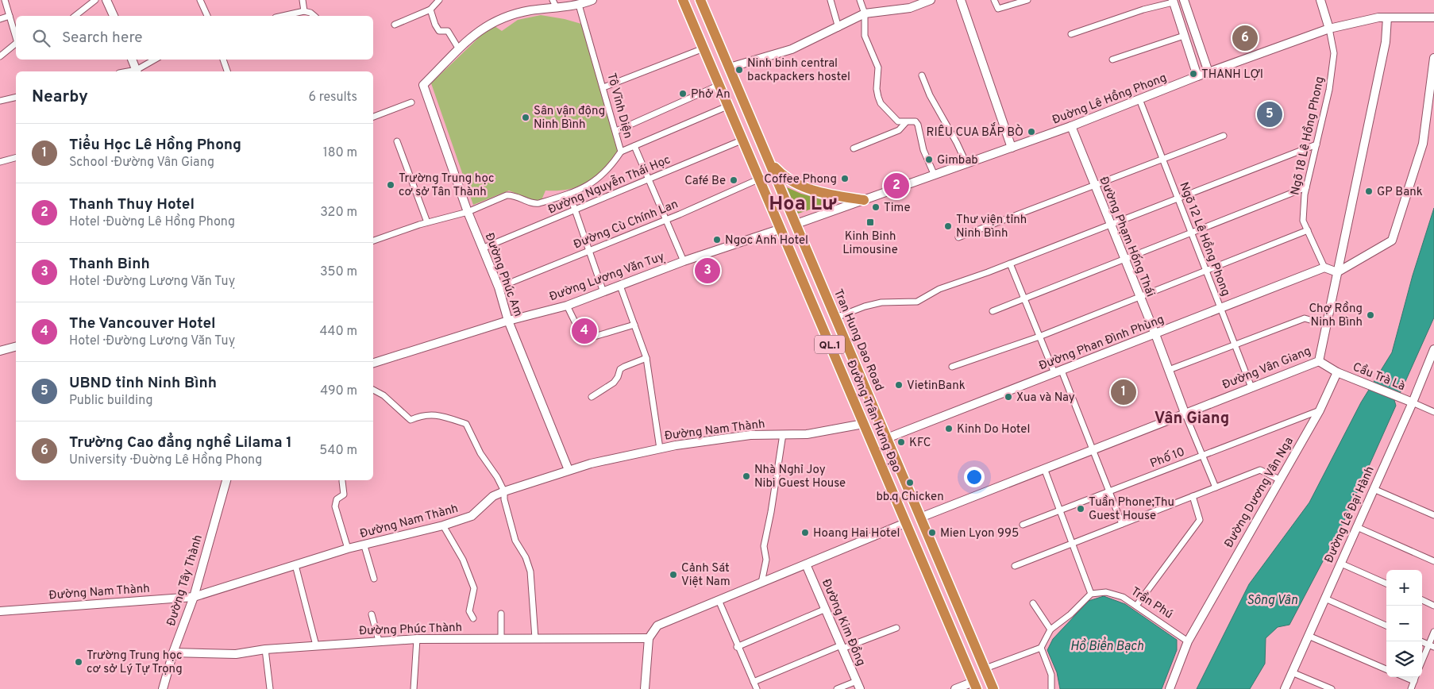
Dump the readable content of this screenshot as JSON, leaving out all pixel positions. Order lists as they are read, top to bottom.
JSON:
{
  "streets": {
    "highway": ["Tran Hung Dao Road", "QL.1", "Đường Trân Hưng Đạo"],
    "street": [
      "Đuờng Lê Hồng Phong",
      "Tô Vĩnh Diện",
      "Ngõ 18 Lê Hồng Phong",
      "Đường Nguyễn Thái Học",
      "Đường Cù Chính Lan",
      "Đường Phạm Hống Thái",
      "Ngõ 12 Lê Hồng Phong",
      "Đường Phúc Am",
      "Đường Lương Văn Tuỵ",
      "Đường Phan Đình Phùng",
      "Đường Vân Giang",
      "Cầu Trà Là",
      "Đường Nam Thành",
      "Phố 10",
      "Đường Dương Vân Nga",
      "Đường Lê Đại Hành",
      "Đường Tây Thành",
      "Trần Phú",
      "Đường Kim Đồng",
      "Đường Phúc Thành"
    ]
  },
  "crossings": [
    ["Đuờng Lê Hồng Phong", "Ngõ 18 Lê Hồng Phong"],
    ["Đuờng Lê Hồng Phong", "Đường Phạm Hống Thái"],
    ["Đuờng Lê Hồng Phong", "Ngõ 12 Lê Hồng Phong"],
    ["Đuờng Lê Hồng Phong", "Tran Hung Dao Road"],
    ["Đuờng Lê Hồng Phong", "Đường Vân Giang"],
    ["Tô Vĩnh Diện", "Đường Phúc Am"],
    ["Ngõ 18 Lê Hồng Phong", "Đường Phan Đình Phùng"],
    ["Đường Nguyễn Thái Học", "Đường Phúc Am"],
    ["Đường Nguyễn Thái Học", "Đường Trân Hưng Đạo"],
    ["Đường Cù Chính Lan", "Đường Phúc Am"],
    ["Đường Cù Chính Lan", "Đường Trân Hưng Đạo"],
    ["Đường Phạm Hống Thái", "Đường Phan Đình Phùng"],
    ["Đường Phạm Hống Thái", "Đường Vân Giang"],
    ["Đường Phạm Hống Thái", "Phố 10"],
    ["Ngõ 12 Lê Hồng Phong", "Đường Phan Đình Phùng"],
    ["Ngõ 12 Lê Hồng Phong", "Đường Vân Giang"],
    ["Đường Phúc Am", "Đường Lương Văn Tuỵ"],
    ["Đường Phúc Am", "Đường Nam Thành"],
    ["Đường Lương Văn Tuỵ", "Đường Trân Hưng Đạo"],
    ["Tran Hung Dao Road", "Đường Phan Đình Phùng"],
    ["Tran Hung Dao Road", "Đường Vân Giang"],
    ["Cầu Trà Là", "Đường Dương Vân Nga"],
    ["Cầu Trà Là", "Đường Lê Đại Hành"],
    ["Đường Trân Hưng Đạo", "Đường Nam Thành"],
    ["Đường Nam Thành", "Đường Tây Thành"],
    ["Phố 10", "Đường Dương Vân Nga"],
    ["Đường Dương Vân Nga", "Trần Phú"],
    ["Đường Tây Thành", "Đường Phúc Thành"]
  ],
  "districts": ["Hoa Lư", "Vân Giang"],
  "water": ["Sông Vân", "Hồ Biển Bạch"],
  "places": {
    "other": [
      "Ninh binh central backpackers hostel",
      "THANH LỢI",
      "Phở An",
      "Sân vận động Ninh Bình",
      "RIÊU CUA BẮP BÒ",
      "Gimbab",
      "Coffee Phong",
      "Café Be",
      "Trường Trung học cơ sở Tân Thành",
      "GP Bank",
      "Time",
      "Thư viện tỉnh Ninh Bình",
      "Ngoc Anh Hotel",
      "Chợ Rồng Ninh Bình",
      "VietinBank",
      "Xua và Nay",
      "Kinh Do Hotel",
      "KFC",
      "Nhà Nghỉ Joy Nibi Guest House",
      "bb.q Chicken",
      "Tuần Phone;Thu Guest House",
      "Hoang Hai Hotel",
      "Mien Lyon 995",
      "Cảnh Sát Việt Nam",
      "Trường Trung học cơ sở Lý Tự Trọng"
    ],
    "transit": ["Kinh Binh Limousine"]
  },
  "page": {
    "search": "Search here",
    "pins": [
      "6",
      "5",
      "2",
      "3",
      "4",
      "1"
    ],
    "heading": ["Nearby", "6 results"],
    "list": [
      {
        "mark": "1",
        "name": "Tiểu Học Lê Hồng Phong",
        "note": "School · Đường Vân Giang",
        "value": "180 m"
      },
      {
        "mark": "2",
        "name": "Thanh Thuy Hotel",
        "note": "Hotel · Đuờng Lê Hồng Phong",
        "value": "320 m"
      },
      {
        "mark": "3",
        "name": "Thanh Binh",
        "note": "Hotel · Đường Lương Văn Tuỵ",
        "value": "350 m"
      },
      {
        "mark": "4",
        "name": "The Vancouver Hotel",
        "note": "Hotel · Đường Lương Văn Tuỵ",
        "value": "440 m"
      },
      {
        "mark": "5",
        "name": "UBND tỉnh Ninh Bình",
        "note": "Public building",
        "value": "490 m"
      },
      {
        "mark": "6",
        "name": "Trường Cao đẳng nghề Lilama 1",
        "note": "University · Đuờng Lê Hồng Phong",
        "value": "540 m"
      }
    ],
    "map_buttons": ["+", "−"]
  }
}
